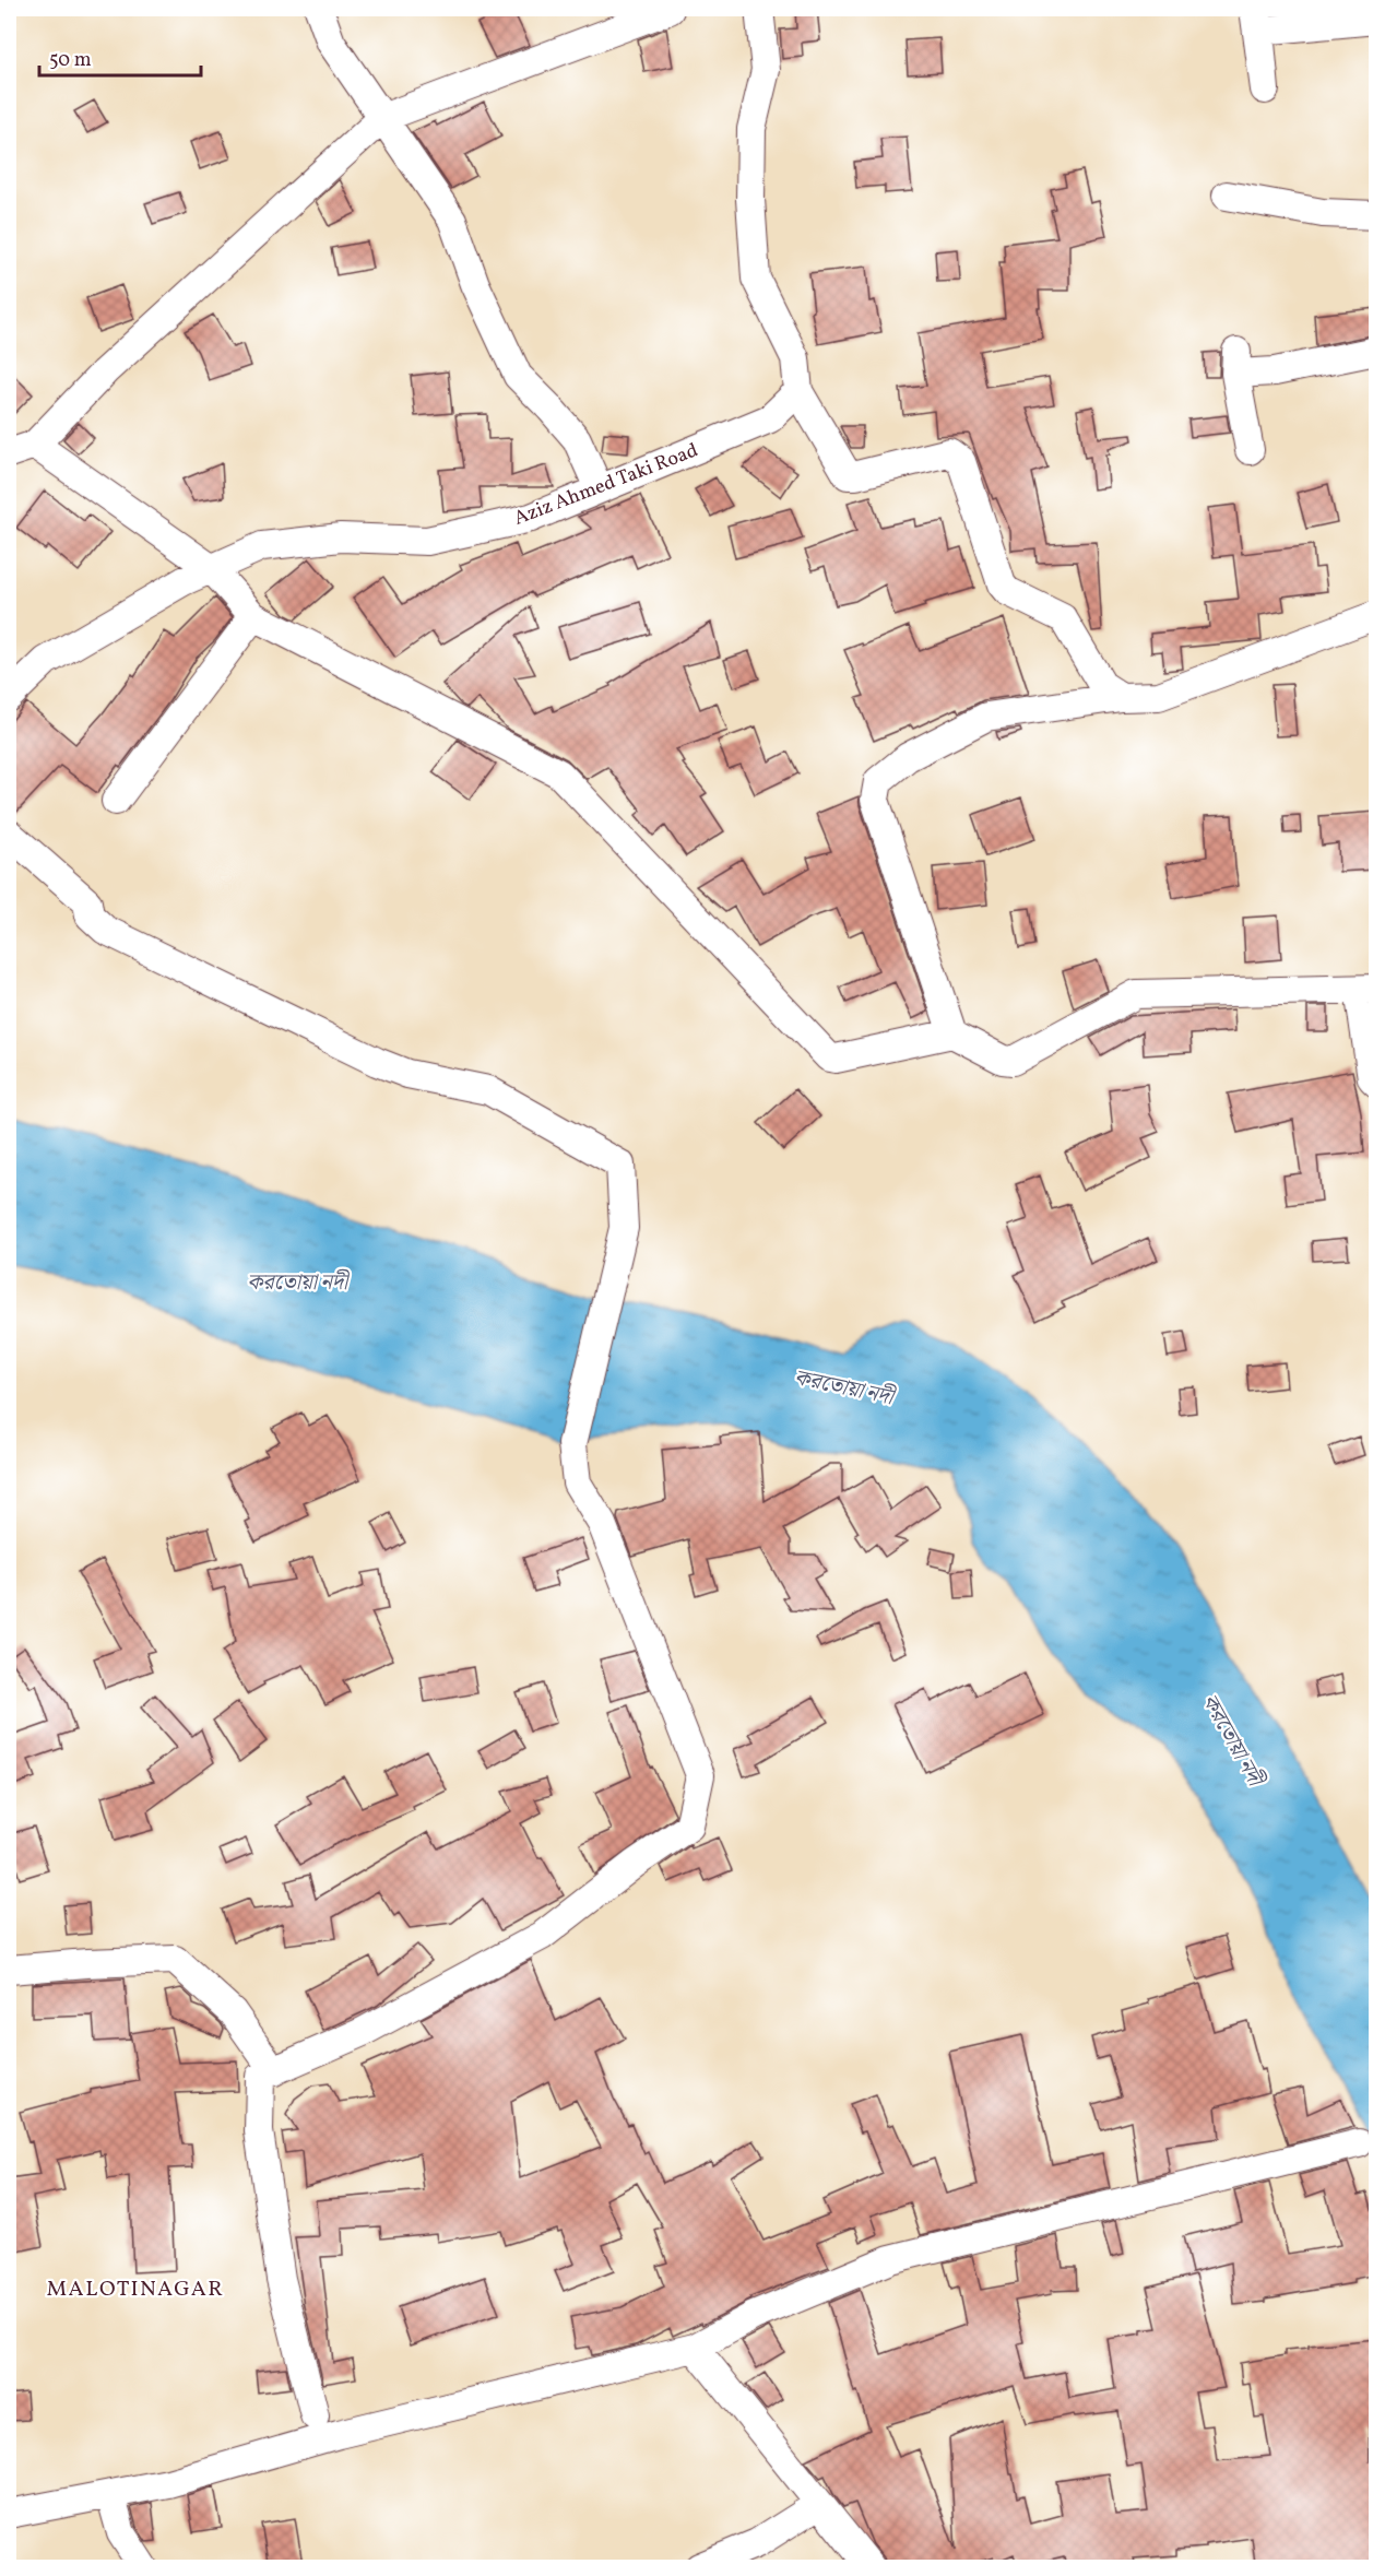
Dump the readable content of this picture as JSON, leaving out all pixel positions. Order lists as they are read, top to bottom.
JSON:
{
  "streets": {
    "street": ["Aziz Ahmed Taki Road"]
  },
  "districts": ["MALOTINAGAR"],
  "water": ["করতোয়া নদী"],
  "scale_bar": "50 m"
}
